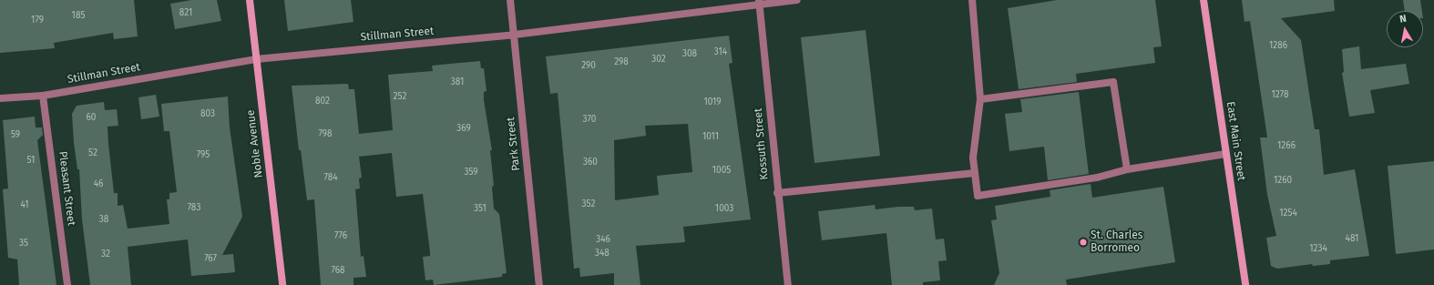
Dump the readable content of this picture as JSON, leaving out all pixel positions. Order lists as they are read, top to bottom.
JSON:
{
  "streets": {
    "main road": ["East Main Street", "Noble Avenue"],
    "street": [
      "Stillman Street",
      "Park Street",
      "Kossuth Street",
      "Pleasant Street"
    ]
  },
  "crossings": [
    ["Stillman Street", "Noble Avenue"],
    ["Stillman Street", "Park Street"],
    ["Stillman Street", "Kossuth Street"],
    ["Stillman Street", "Pleasant Street"]
  ],
  "places": ["St. Charles Borromeo"],
  "house_numbers": [
    "821",
    "185",
    "179",
    "1286",
    "314",
    "308",
    "302",
    "298",
    "290",
    "381",
    "1278",
    "252",
    "802",
    "1019",
    "803",
    "60",
    "370",
    "369",
    "798",
    "59",
    "1011",
    "1266",
    "52",
    "795",
    "51",
    "360",
    "1005",
    "359",
    "784",
    "1260",
    "46",
    "352",
    "41",
    "783",
    "351",
    "1003",
    "1254",
    "38",
    "776",
    "481",
    "346",
    "35",
    "1234",
    "348",
    "32",
    "767",
    "768"
  ],
  "north": "top"
}
